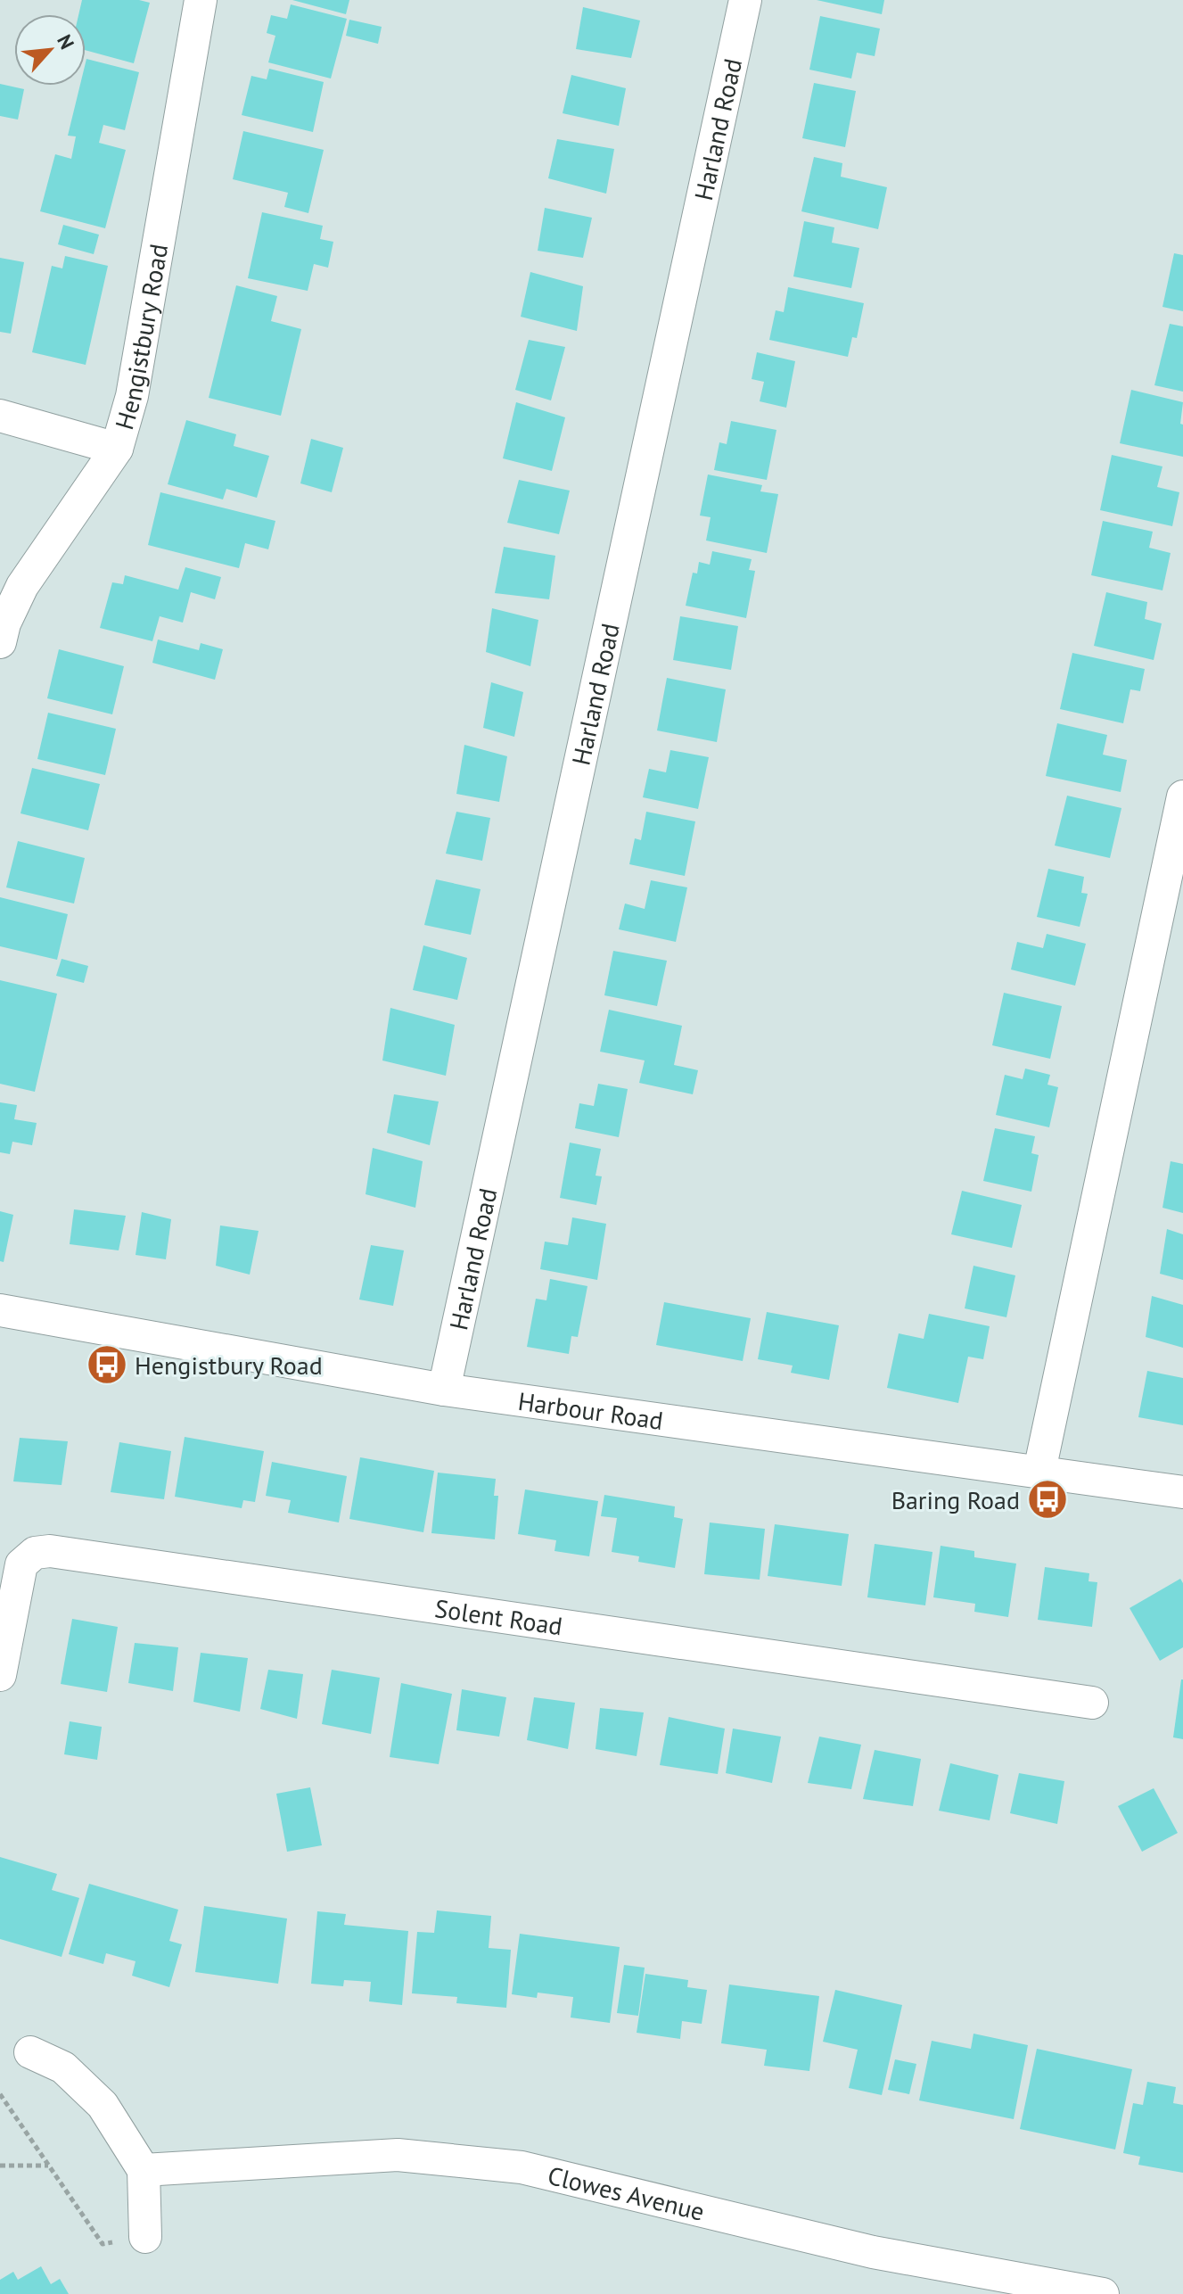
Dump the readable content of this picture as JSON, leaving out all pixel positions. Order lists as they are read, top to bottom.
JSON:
{
  "streets": {
    "street": [
      "Harland Road",
      "Hengistbury Road",
      "Harbour Road",
      "Solent Road",
      "Clowes Avenue"
    ]
  },
  "crossings": [
    ["Harland Road", "Harbour Road"]
  ],
  "places": {
    "bus stop": ["Hengistbury Road", "Baring Road"]
  },
  "north": "top right"
}
